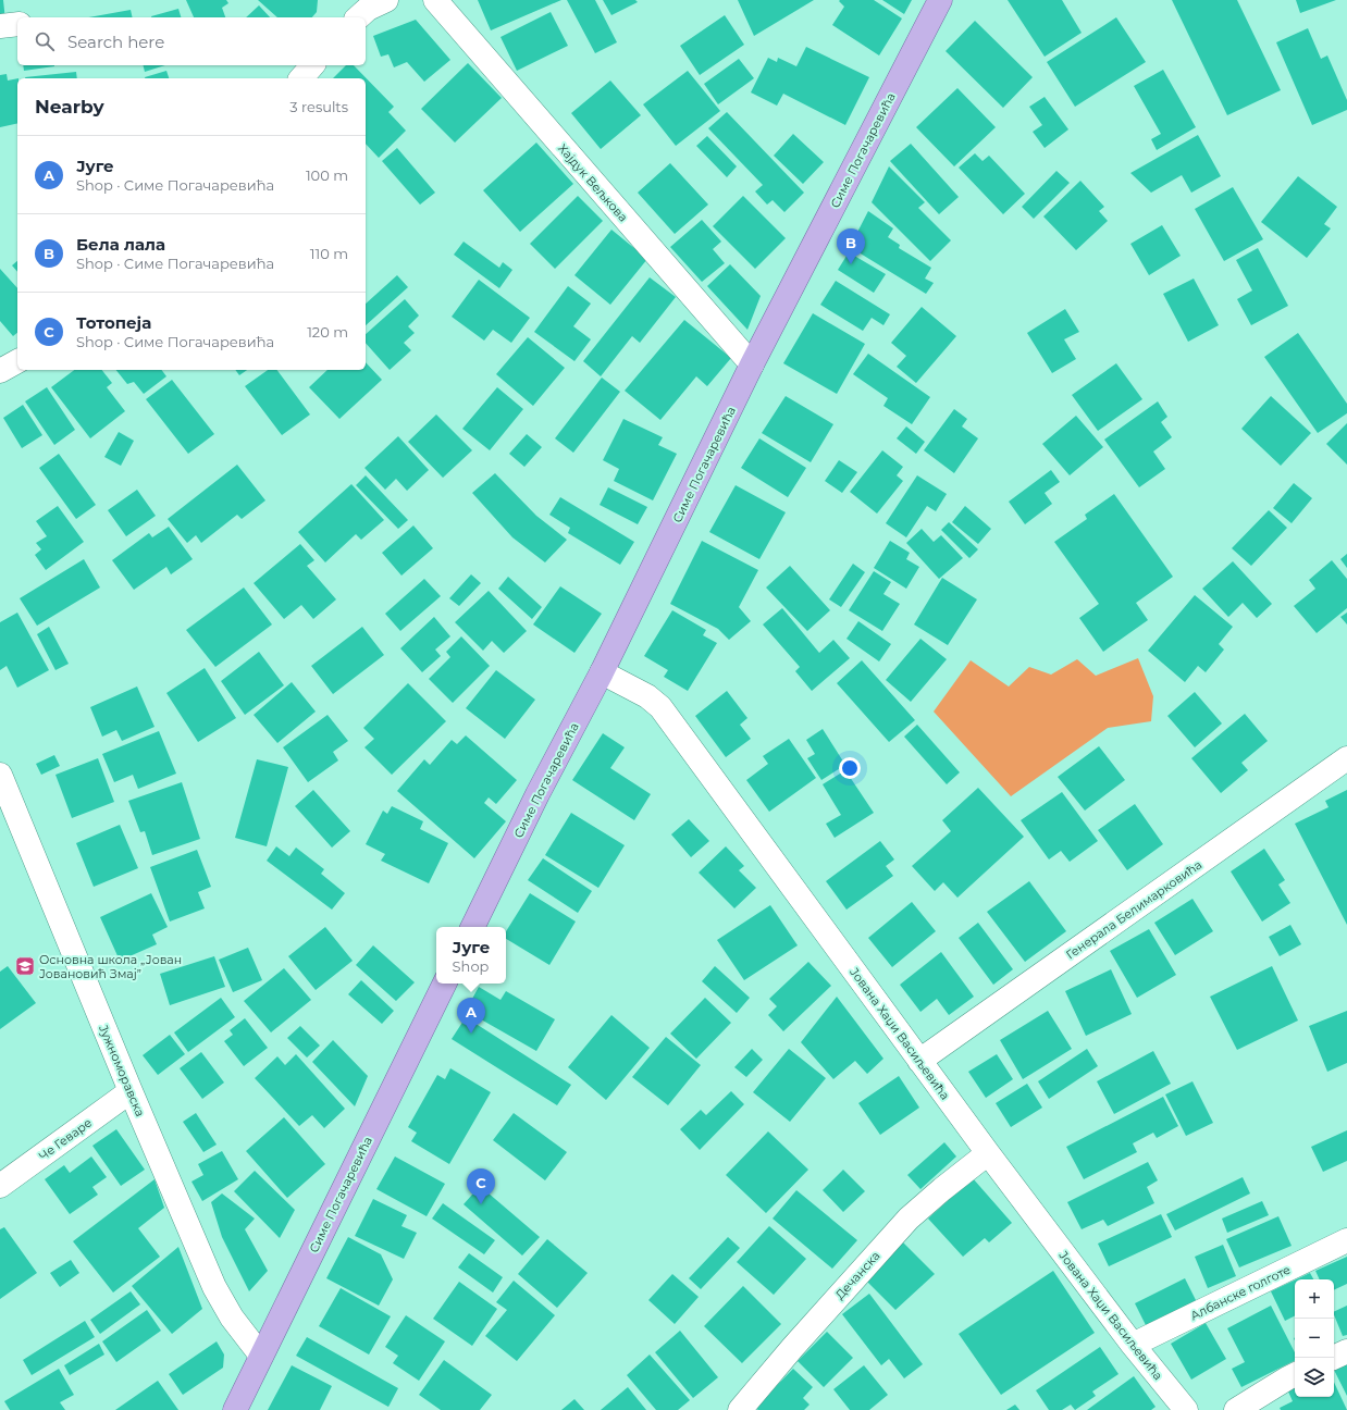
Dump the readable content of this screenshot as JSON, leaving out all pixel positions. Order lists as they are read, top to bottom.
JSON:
{
  "streets": {
    "main road": ["Симе Погачаревића"],
    "street": [
      "Хајдук Вељкова",
      "Генерала Белимарковића",
      "Јована Хаџи Васиљевића",
      "Јужноморавска",
      "Че Геваре",
      "Дечанска",
      "Албанске голготе"
    ]
  },
  "crossings": [
    ["Симе Погачаревића", "Хајдук Вељкова"],
    ["Симе Погачаревића", "Јована Хаџи Васиљевића"],
    ["Симе Погачаревића", "Јужноморавска"],
    ["Генерала Белимарковића", "Јована Хаџи Васиљевића"],
    ["Јована Хаџи Васиљевића", "Дечанска"],
    ["Јована Хаџи Васиљевића", "Албанске голготе"],
    ["Јужноморавска", "Че Геваре"]
  ],
  "places": {
    "school or university": ["Основна школа „Јован Јовановић Змај”"]
  },
  "page": {
    "search": "Search here",
    "heading": ["Nearby", "3 results"],
    "list": [
      {
        "mark": "A",
        "name": "Југе",
        "note": "Shop · Симе Погачаревића",
        "value": "100 m"
      },
      {
        "mark": "B",
        "name": "Бела лала",
        "note": "Shop · Симе Погачаревића",
        "value": "110 m"
      },
      {
        "mark": "C",
        "name": "Тотопеја",
        "note": "Shop · Симе Погачаревића",
        "value": "120 m"
      }
    ],
    "pins": ["B", "A", "C"],
    "popup": ["Југе", "Shop"],
    "map_buttons": ["+", "−"]
  }
}
